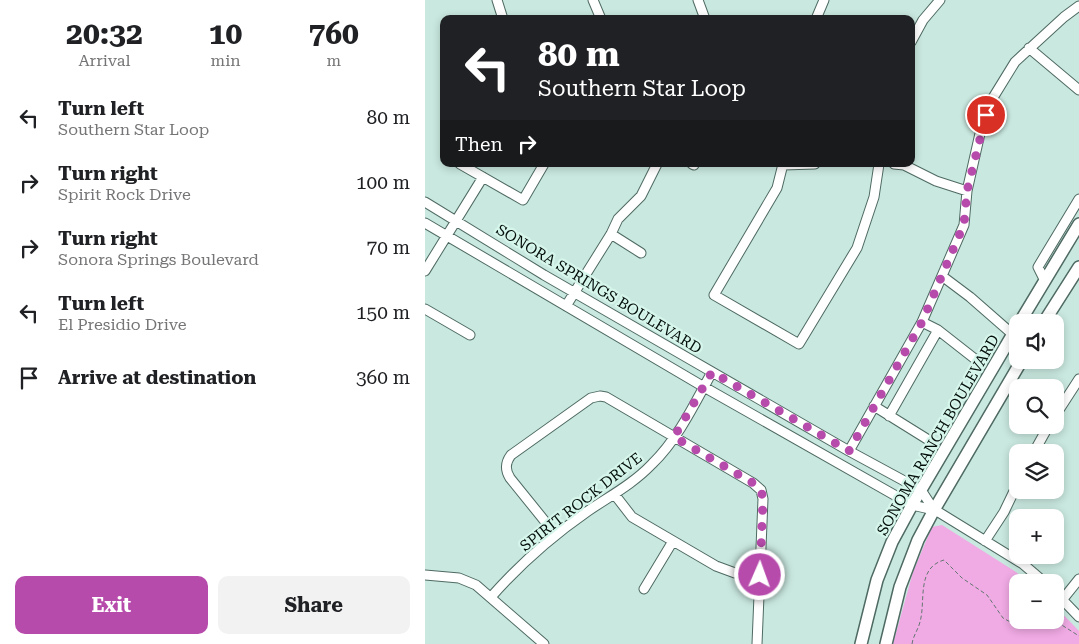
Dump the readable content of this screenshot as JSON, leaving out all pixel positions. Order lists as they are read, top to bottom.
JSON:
{
  "streets": {
    "main road": ["SONOMA RANCH BOULEVARD"],
    "street": ["SONORA SPRINGS BOULEVARD", "SPIRIT ROCK DRIVE"]
  },
  "crossings": [
    ["SONORA SPRINGS BOULEVARD", "SONOMA RANCH BOULEVARD"],
    ["SONORA SPRINGS BOULEVARD", "SPIRIT ROCK DRIVE"]
  ],
  "page": {
    "eta": [
      "20:32",
      "Arrival",
      "10",
      "min",
      "760",
      "m"
    ],
    "turn": ["80 m", "Southern Star Loop"],
    "list": [
      {
        "name": "Turn left",
        "note": "Southern Star Loop",
        "value": "80 m"
      },
      {
        "name": "Turn right",
        "note": "Spirit Rock Drive",
        "value": "100 m"
      },
      {
        "name": "Turn right",
        "note": "Sonora Springs Boulevard",
        "value": "70 m"
      },
      {
        "name": "Turn left",
        "note": "El Presidio Drive",
        "value": "150 m"
      },
      {
        "name": "Arrive at destination",
        "value": "360 m"
      }
    ],
    "then": "Then",
    "map_buttons": ["+", "−"],
    "buttons": ["Exit", "Share"]
  }
}
